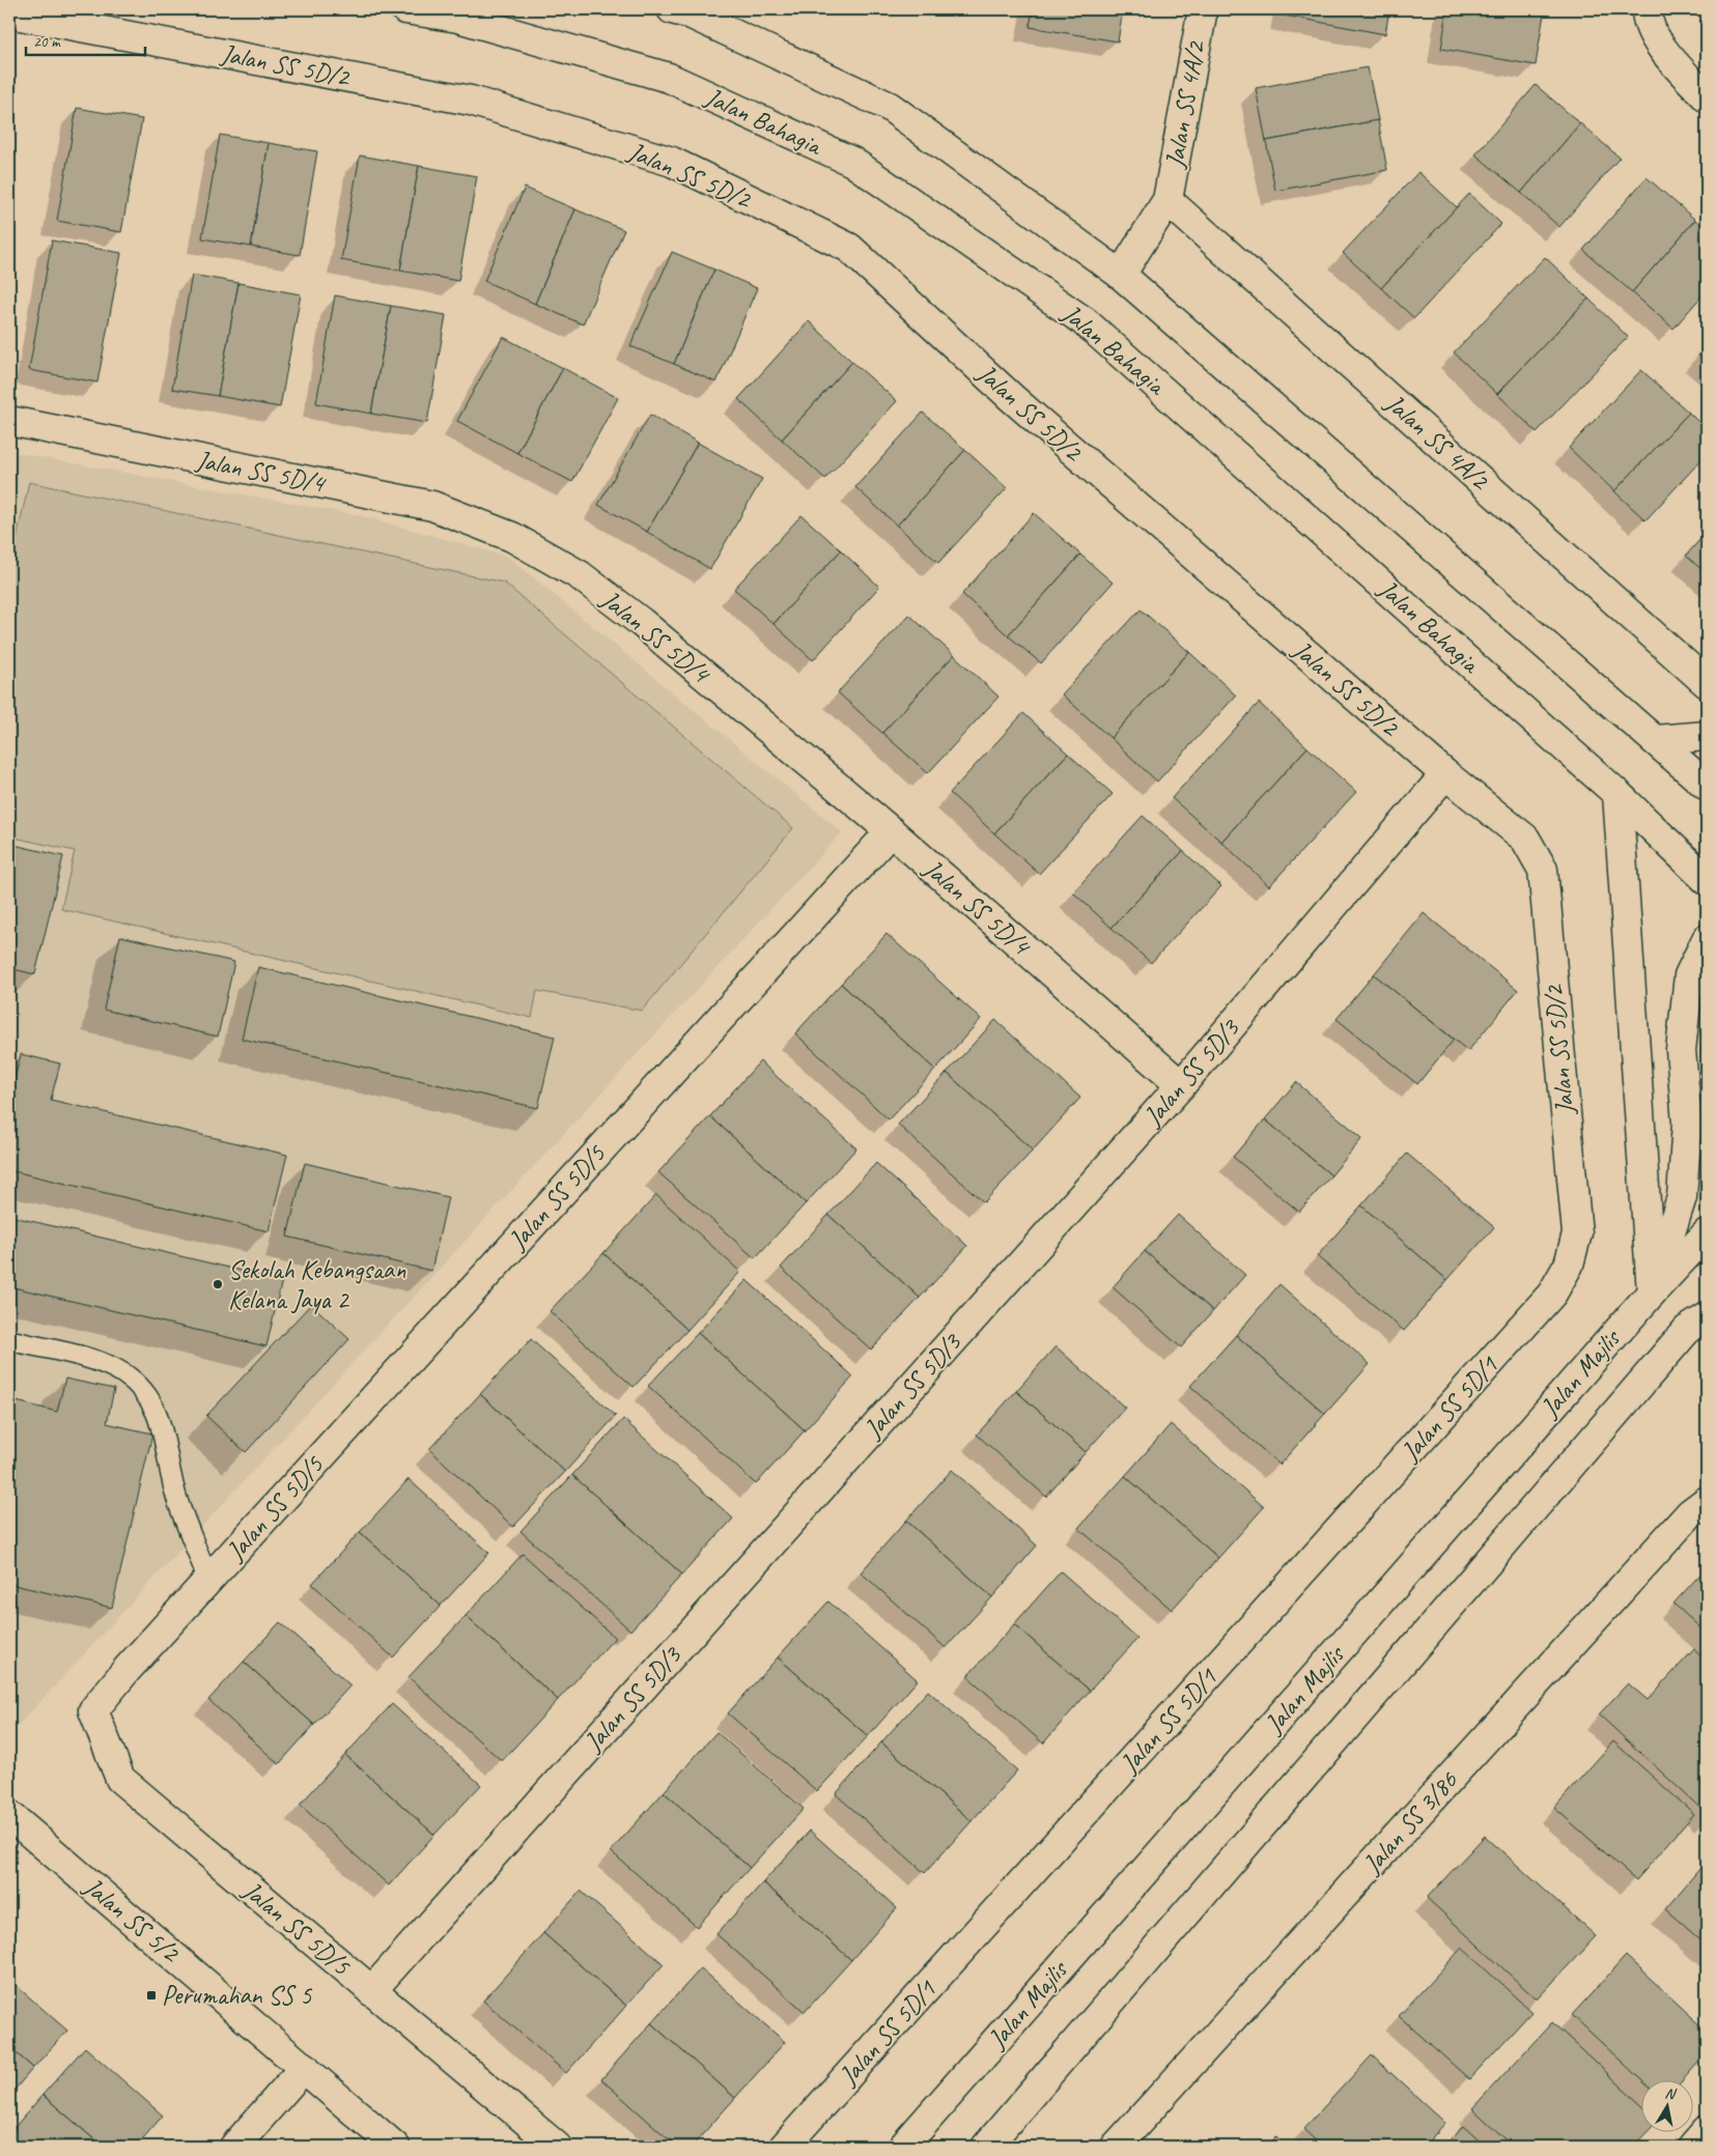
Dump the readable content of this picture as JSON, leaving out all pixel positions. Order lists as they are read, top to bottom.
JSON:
{
  "streets": {
    "street": [
      "Jalan SS 5D/2",
      "Jalan SS 4A/2",
      "Jalan Bahagia",
      "Jalan SS 5D/4",
      "Jalan SS 5D/3",
      "Jalan SS 5D/5",
      "Jalan Majlis",
      "Jalan SS 5D/1",
      "Jalan SS 3/86",
      "Jalan SS 5/2"
    ]
  },
  "crossings": [
    ["Jalan SS 5D/2", "Jalan SS 5D/3"],
    ["Jalan SS 5D/2", "Jalan SS 5D/1"],
    ["Jalan SS 5D/4", "Jalan SS 5D/3"],
    ["Jalan SS 5D/4", "Jalan SS 5D/5"],
    ["Jalan SS 5D/3", "Jalan SS 5D/5"]
  ],
  "places": {
    "other": ["Sekolah Kebangsaan Kelana Jaya 2"],
    "transit": ["Perumahan SS 5"]
  },
  "scale_bar": "20 m",
  "north": "top"
}
